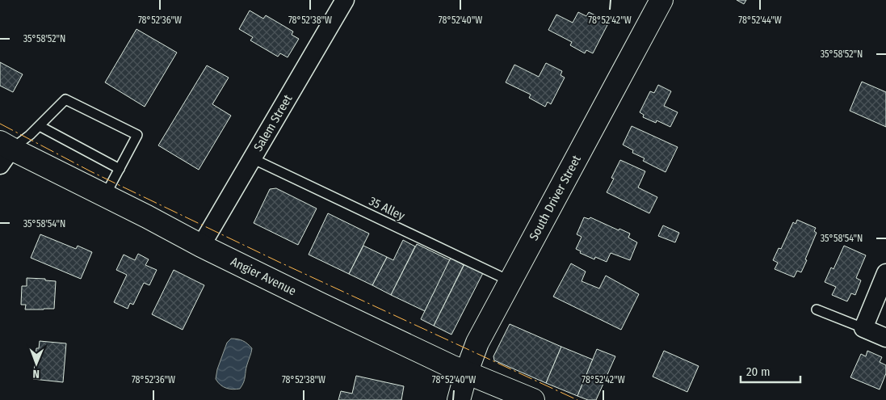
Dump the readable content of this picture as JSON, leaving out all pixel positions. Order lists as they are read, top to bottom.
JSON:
{
  "streets": {
    "main road": ["South Driver Street", "Angier Avenue"],
    "street": ["Salem Street"],
    "lane": ["35 Alley"]
  },
  "crossings": [
    ["Salem Street", "35 Alley"],
    ["Salem Street", "Angier Avenue"],
    ["South Driver Street", "35 Alley"],
    ["South Driver Street", "Angier Avenue"]
  ],
  "scale_bar": "20 m",
  "north": "bottom",
  "coordinates": [
    "78°52'36\"W",
    "78°52'38\"W",
    "78°52'40\"W",
    "78°52'42\"W",
    "78°52'44\"W",
    "35°58'52\"N",
    "35°58'54\"N"
  ]
}
